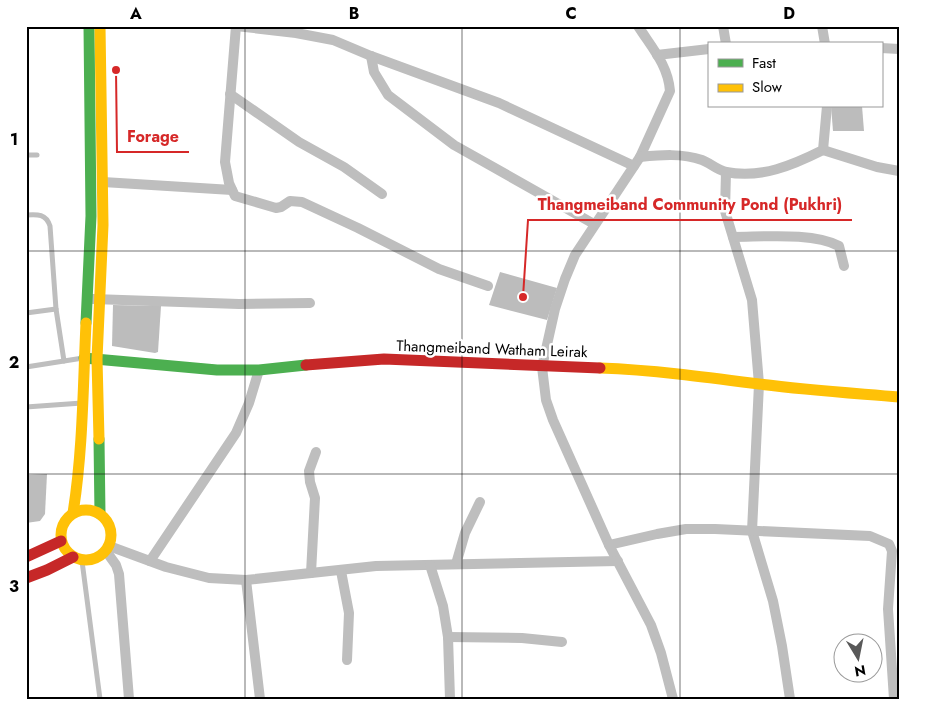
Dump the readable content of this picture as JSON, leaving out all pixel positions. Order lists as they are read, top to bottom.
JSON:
{
  "streets": {
    "main road": ["Thangmeiband Watham Leirak"]
  },
  "places": ["Forage", "Thangmeiband Community Pond (Pukhri)"],
  "legend": ["Fast", "Slow"],
  "north": "bottom",
  "grid": {
    "columns": [
      "A",
      "B",
      "C",
      "D"
    ],
    "rows": ["1", "2", "3"]
  }
}
